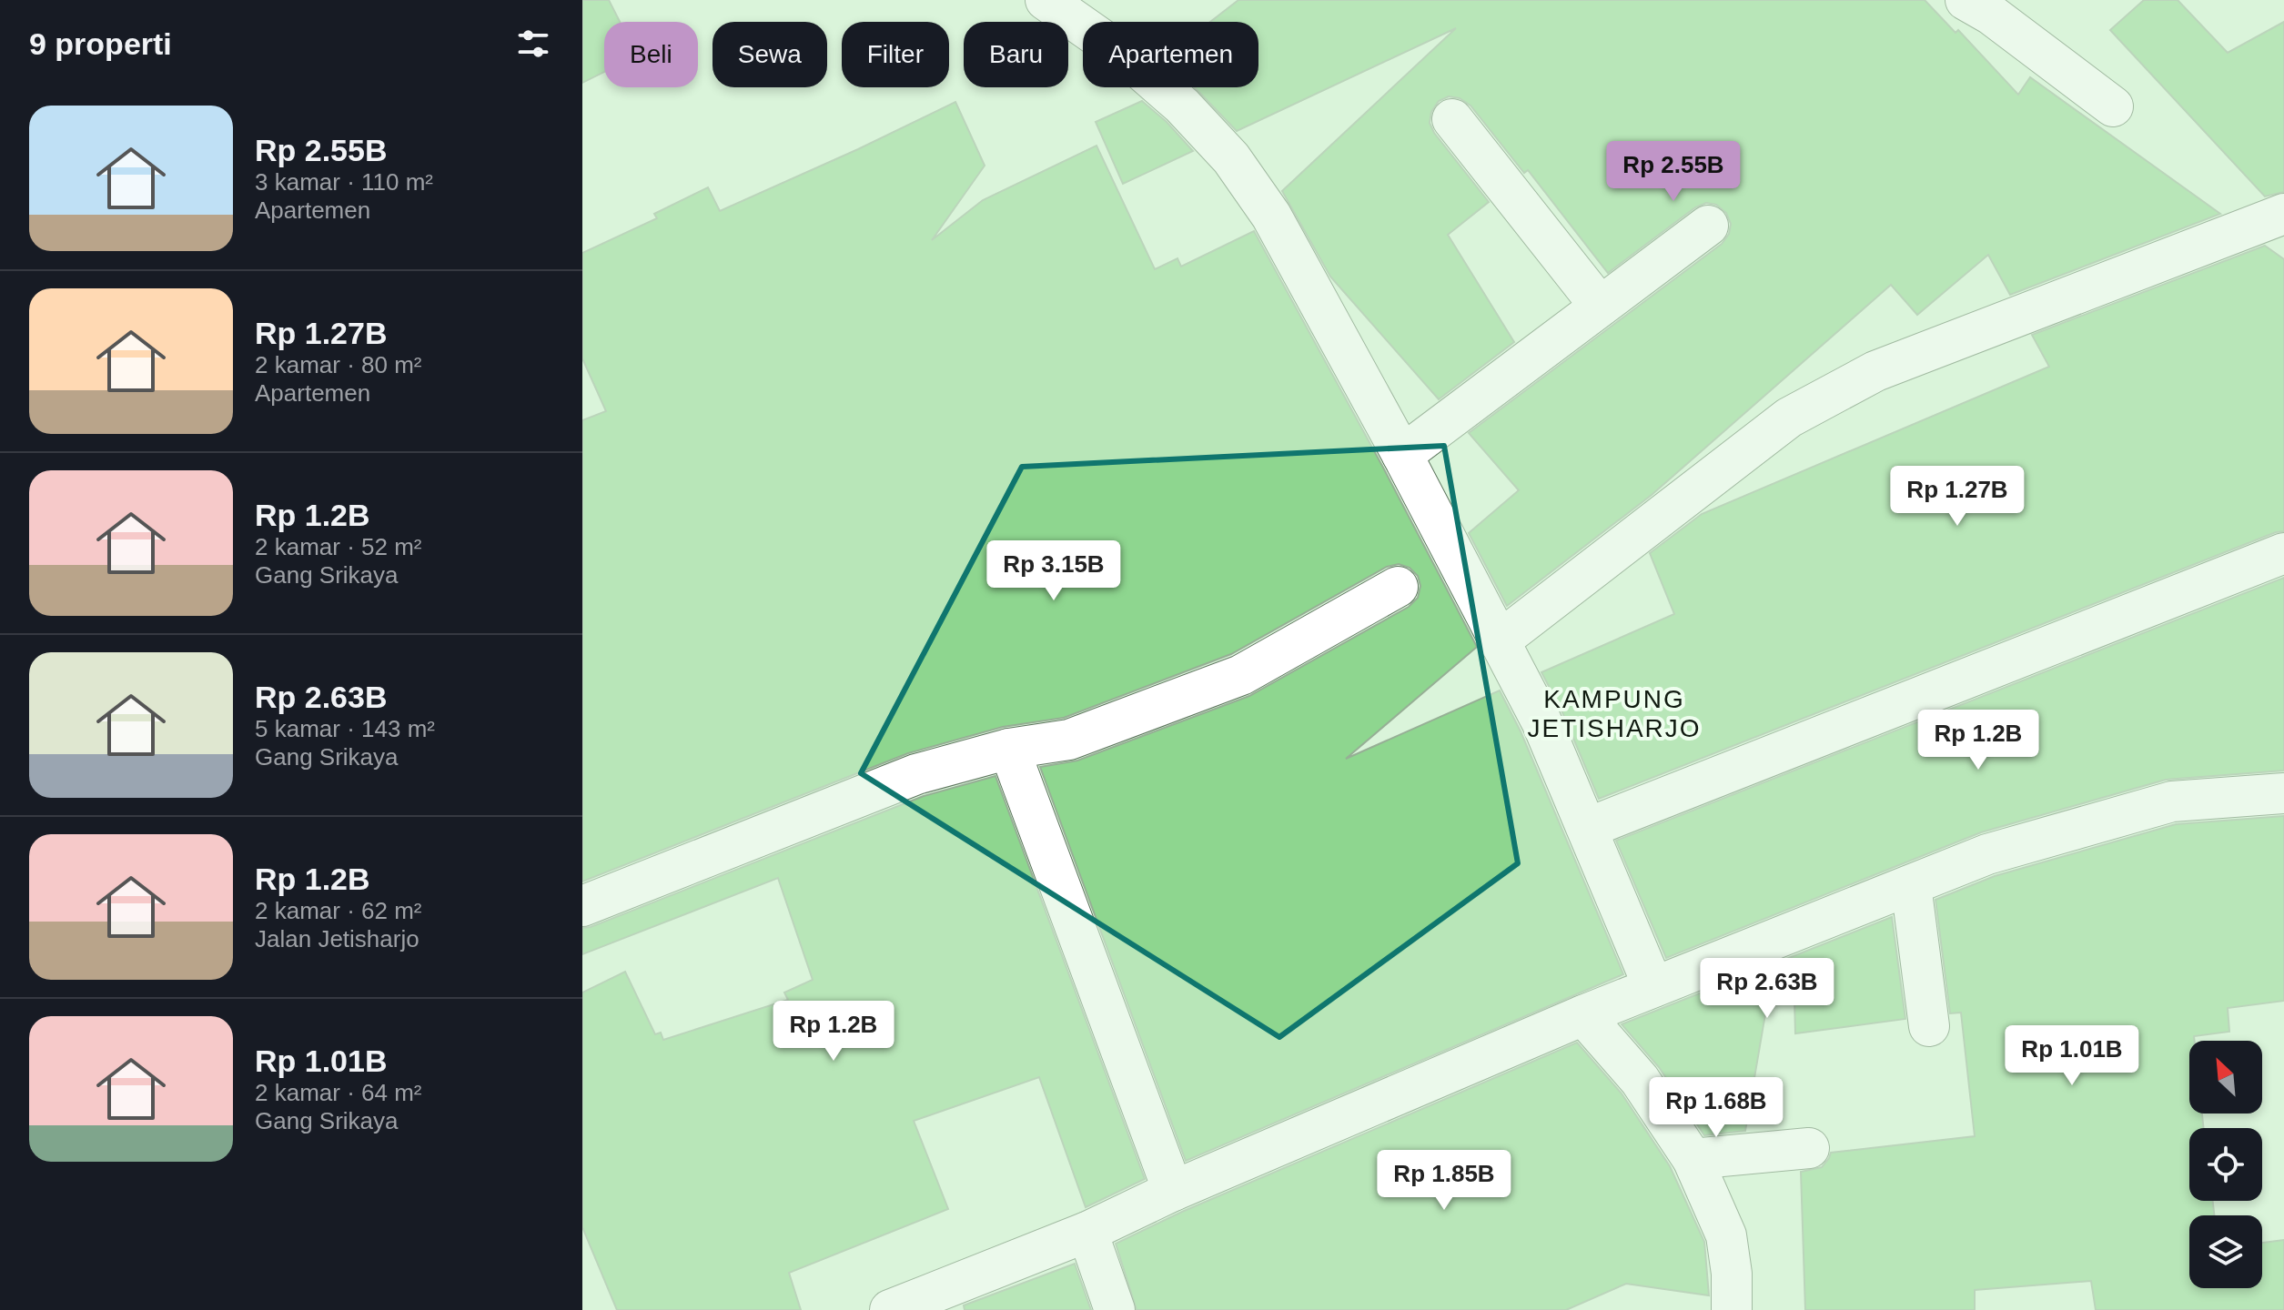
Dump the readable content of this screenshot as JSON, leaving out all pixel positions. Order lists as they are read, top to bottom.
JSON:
{
  "districts": ["KAMPUNG JETISHARJO"],
  "north": "top left",
  "page": {
    "heading": "9 properti",
    "chip": [
      "Beli",
      "Sewa",
      "Filter",
      "Baru",
      "Apartemen"
    ],
    "list": [
      {
        "name": "Rp 2.55B",
        "note": "3 kamar · 110 m² · Apartemen"
      },
      {
        "name": "Rp 1.27B",
        "note": "2 kamar · 80 m² · Apartemen"
      },
      {
        "name": "Rp 1.2B",
        "note": "2 kamar · 52 m² · Gang Srikaya"
      },
      {
        "name": "Rp 2.63B",
        "note": "5 kamar · 143 m² · Gang Srikaya"
      },
      {
        "name": "Rp 1.2B",
        "note": "2 kamar · 62 m² · Jalan Jetisharjo"
      },
      {
        "name": "Rp 1.01B",
        "note": "2 kamar · 64 m² · Gang Srikaya"
      }
    ],
    "price": [
      "Rp 2.55B",
      "Rp 1.27B",
      "Rp 3.15B",
      "Rp 1.2B",
      "Rp 2.63B",
      "Rp 1.2B",
      "Rp 1.01B",
      "Rp 1.68B",
      "Rp 1.85B"
    ]
  }
}
